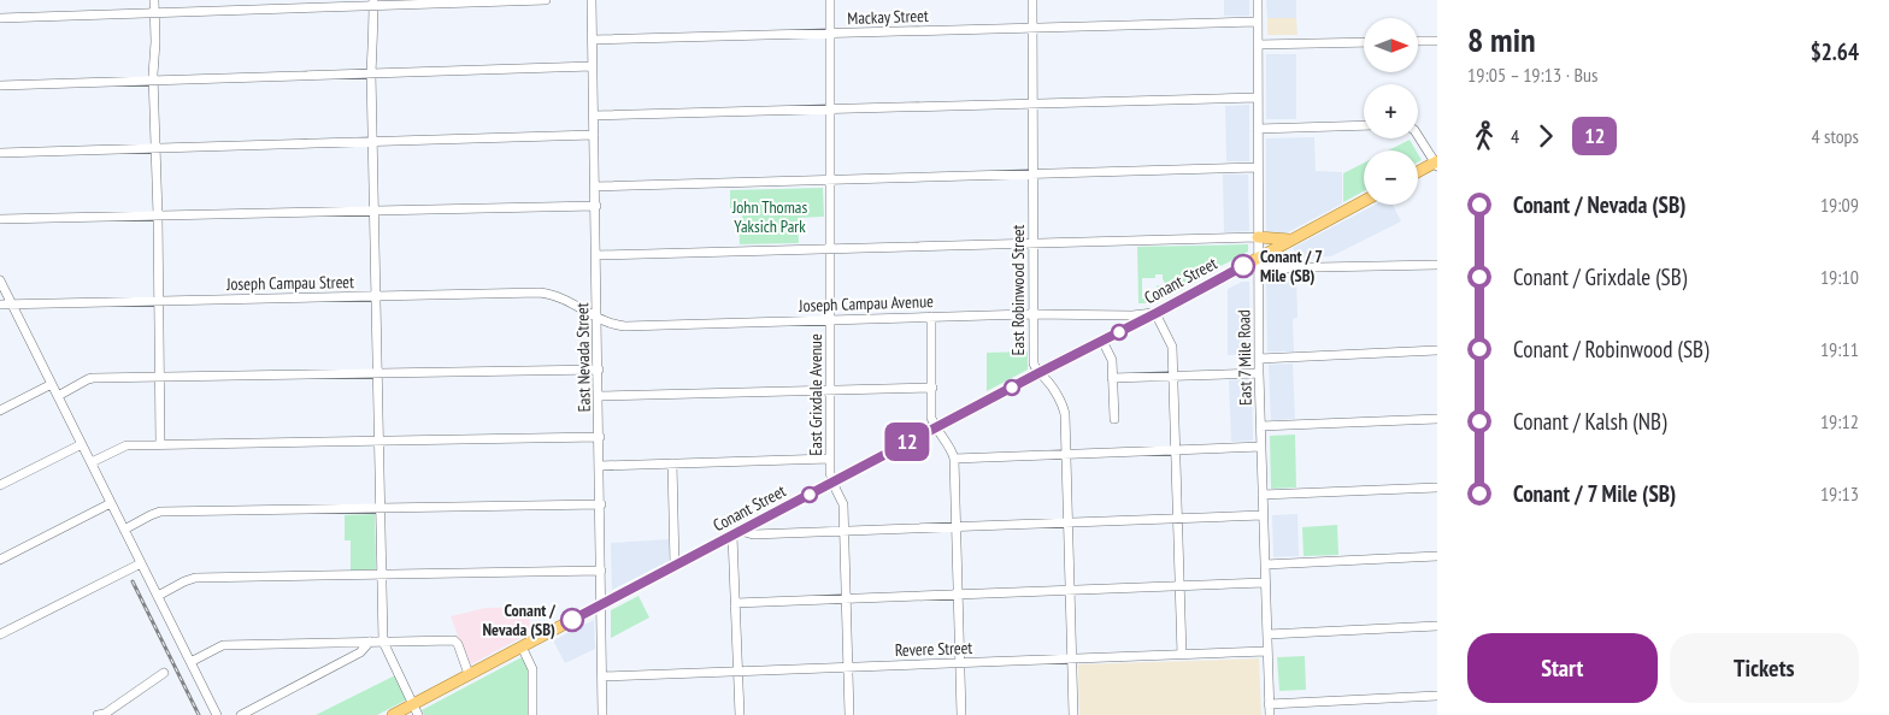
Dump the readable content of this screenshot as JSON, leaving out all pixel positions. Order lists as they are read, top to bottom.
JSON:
{
  "streets": {
    "main road": ["Conant Street"],
    "street": [
      "Mackay Street",
      "Joseph Campau Street",
      "East Robinwood Street",
      "Joseph Campau Avenue",
      "East Nevada Street",
      "East 7 Mile Road",
      "East Grixdale Avenue",
      "Revere Street"
    ]
  },
  "crossings": [
    ["Mackay Street", "East Robinwood Street"],
    ["Mackay Street", "East Nevada Street"],
    ["Mackay Street", "East 7 Mile Road"],
    ["Mackay Street", "East Grixdale Avenue"],
    ["Conant Street", "East Robinwood Street"],
    ["Conant Street", "Joseph Campau Avenue"],
    ["Conant Street", "East Nevada Street"],
    ["Conant Street", "East 7 Mile Road"],
    ["Conant Street", "East Grixdale Avenue"],
    ["Joseph Campau Street", "Joseph Campau Avenue"],
    ["East Robinwood Street", "Joseph Campau Avenue"],
    ["East Robinwood Street", "Revere Street"],
    ["Joseph Campau Avenue", "East Nevada Street"],
    ["Joseph Campau Avenue", "East Grixdale Avenue"],
    ["East Nevada Street", "Revere Street"],
    ["East 7 Mile Road", "Revere Street"],
    ["East Grixdale Avenue", "Revere Street"]
  ],
  "parks": ["John Thomas Yaksich Park"],
  "places": ["Conant / 7 Mile (SB)", "Conant / Nevada (SB)"],
  "lines": ["bus line 12"],
  "north": "right",
  "page": {
    "on_map": "12",
    "heading": ["8 min", "19:05 – 19:13 · Bus", "$2.64"],
    "map_buttons": ["+", "−"],
    "legs": ["4", "12", "4 stops"],
    "list": [
      {
        "name": "Conant / Nevada (SB)",
        "value": "19:09"
      },
      {
        "name": "Conant / Grixdale (SB)",
        "value": "19:10"
      },
      {
        "name": "Conant / Robinwood (SB)",
        "value": "19:11"
      },
      {
        "name": "Conant / Kalsh (NB)",
        "value": "19:12"
      },
      {
        "name": "Conant / 7 Mile (SB)",
        "value": "19:13"
      }
    ],
    "buttons": ["Start", "Tickets"]
  }
}
